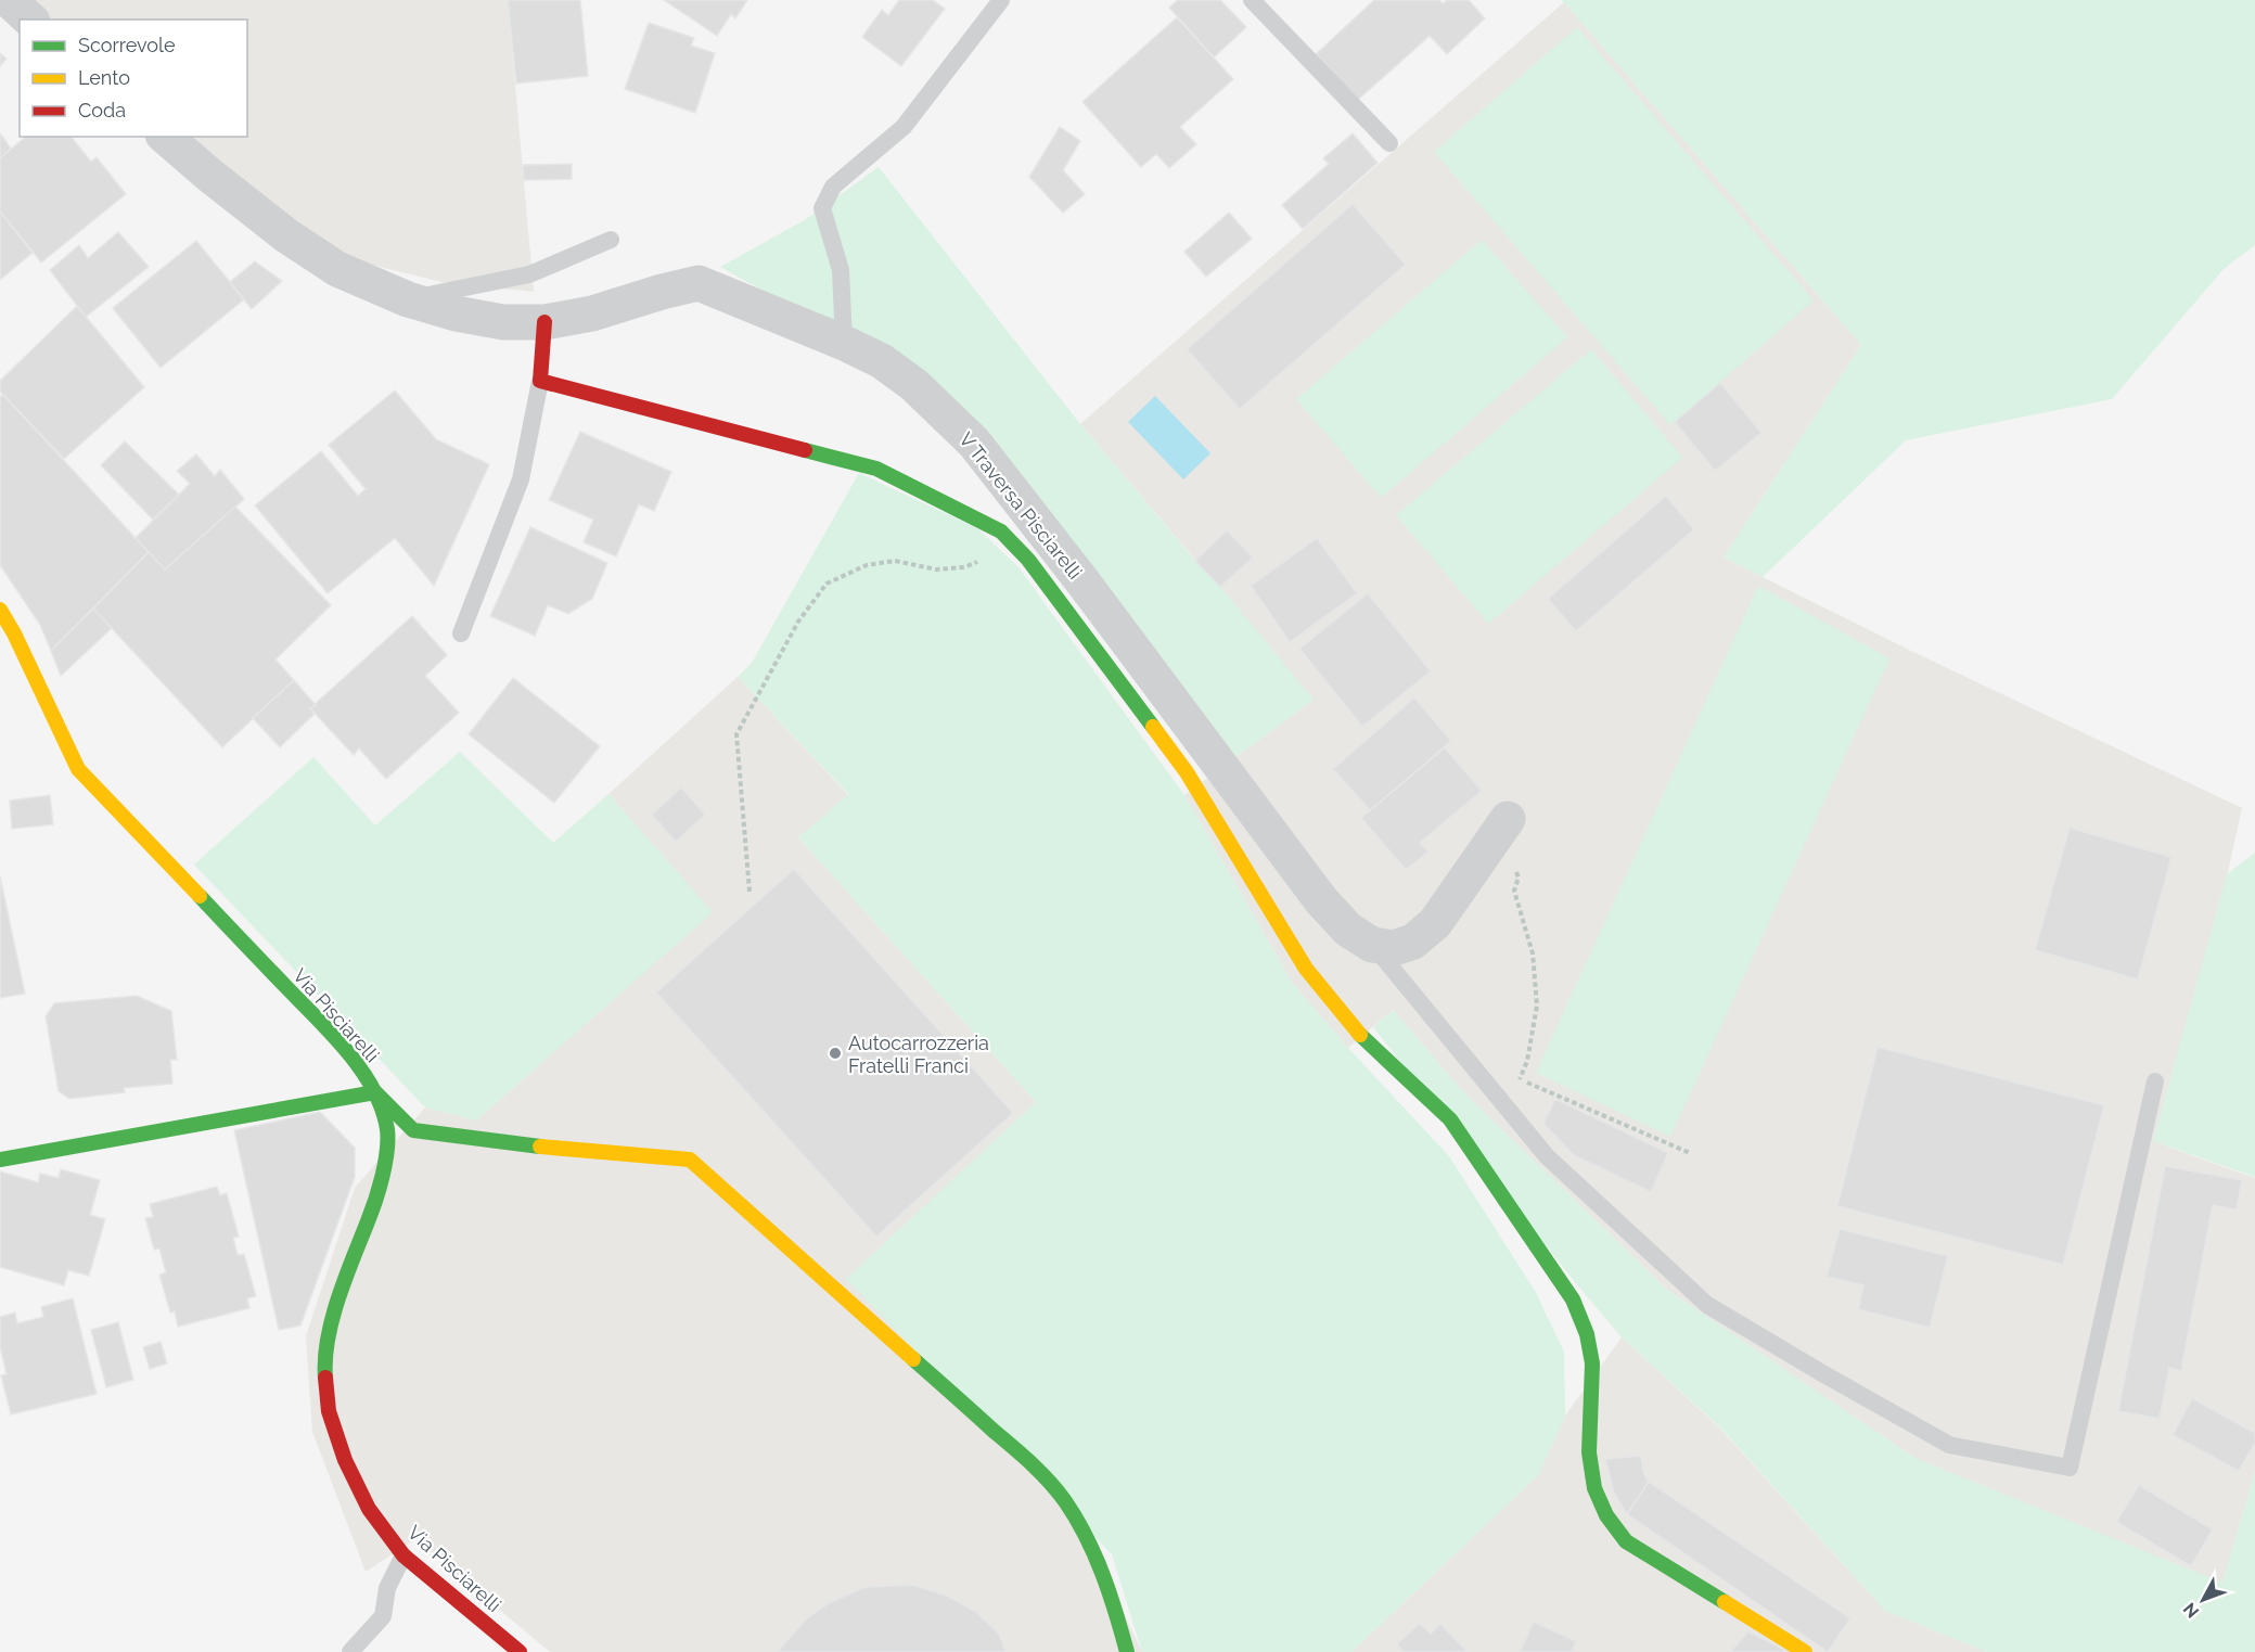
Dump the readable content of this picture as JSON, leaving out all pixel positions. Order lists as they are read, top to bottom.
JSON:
{
  "streets": {
    "street": ["V Traversa Pisciarelli", "Via Pisciarelli"]
  },
  "places": ["Autocarrozzeria Fratelli Franci"],
  "legend": ["Scorrevole", "Lento", "Coda"],
  "north": "bottom left"
}
